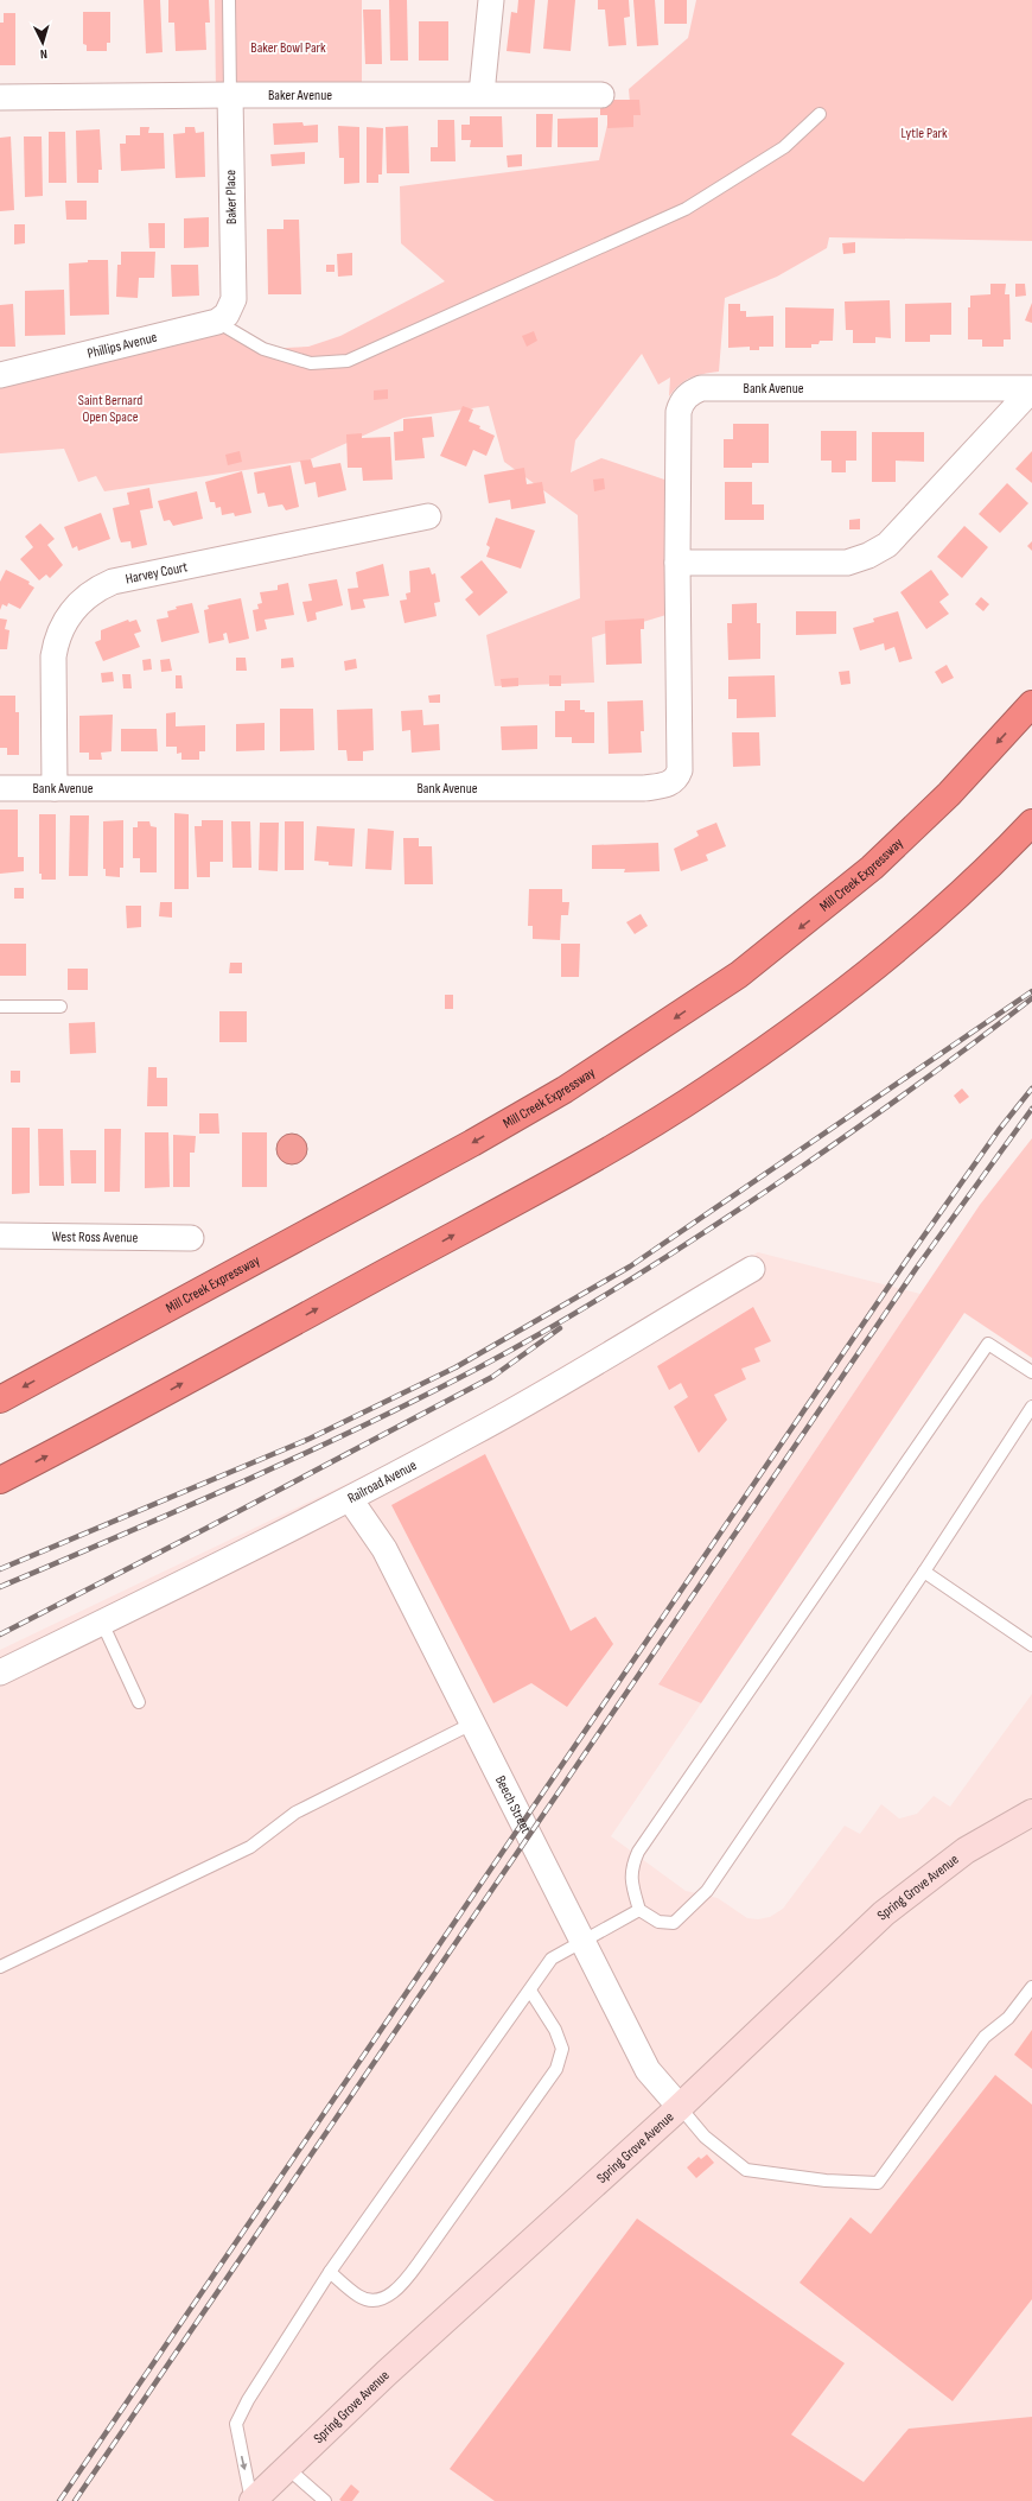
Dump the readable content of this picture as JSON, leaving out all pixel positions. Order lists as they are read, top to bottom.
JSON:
{
  "streets": {
    "highway": ["Mill Creek Expressway"],
    "main road": ["Spring Grove Avenue"],
    "street": [
      "Baker Avenue",
      "Baker Place",
      "Phillips Avenue",
      "Bank Avenue",
      "Harvey Court",
      "West Ross Avenue",
      "Railroad Avenue",
      "Beech Street"
    ]
  },
  "crossings": [
    ["Baker Avenue", "Baker Place"],
    ["Baker Place", "Phillips Avenue"],
    ["Bank Avenue", "Harvey Court"],
    ["Railroad Avenue", "Beech Street"],
    ["Beech Street", "Spring Grove Avenue"]
  ],
  "parks": ["Baker Bowl Park", "Lytle Park", "Saint Bernard Open Space"],
  "north": "bottom"
}
